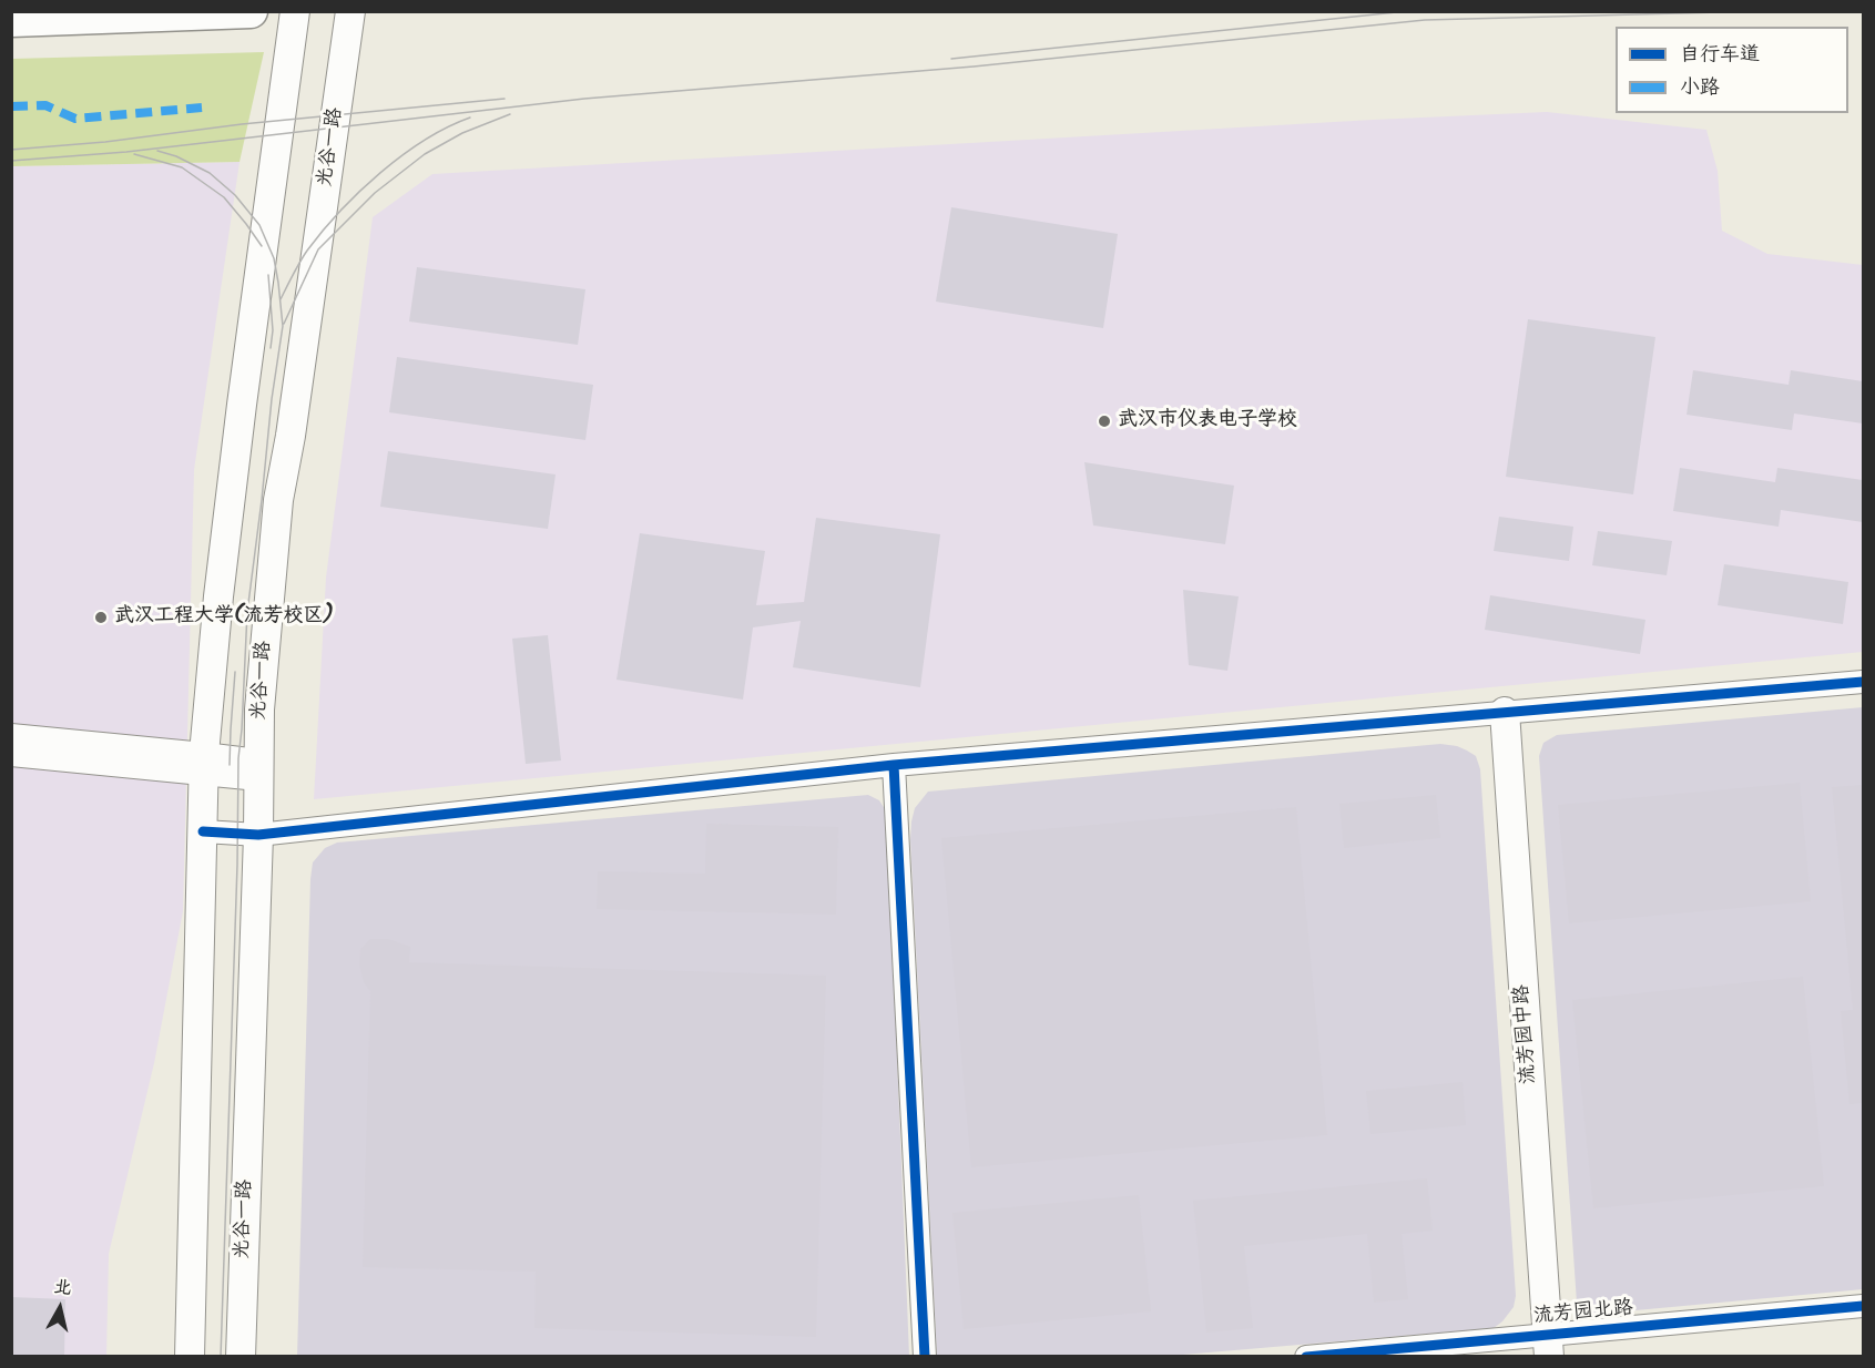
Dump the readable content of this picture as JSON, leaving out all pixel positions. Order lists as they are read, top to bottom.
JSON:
{
  "streets": {
    "main road": ["光谷一路", "流芳园中路"],
    "street": ["流芳园北路"]
  },
  "crossings": [
    ["流芳园中路", "流芳园北路"]
  ],
  "places": ["武汉市仪表电子学校", "武汉工程大学(流芳校区)"],
  "legend": ["自行车道", "小路"],
  "north": "top"
}
